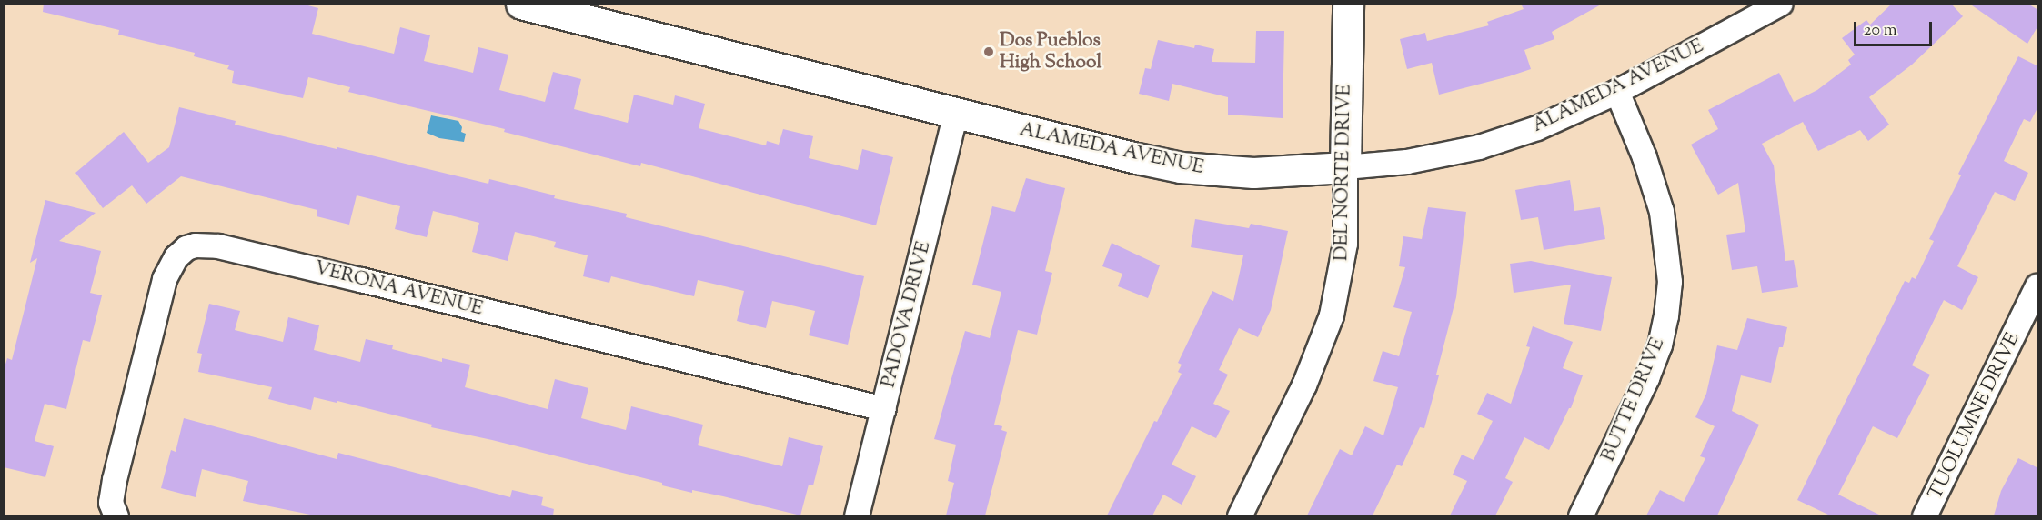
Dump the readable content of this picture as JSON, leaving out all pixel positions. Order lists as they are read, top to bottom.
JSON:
{
  "streets": {
    "street": [
      "ALAMEDA AVENUE",
      "DEL NORTE DRIVE",
      "VERONA AVENUE",
      "PADOVA DRIVE",
      "BUTTE DRIVE",
      "TUOLUMNE DRIVE"
    ]
  },
  "crossings": [
    ["ALAMEDA AVENUE", "DEL NORTE DRIVE"],
    ["ALAMEDA AVENUE", "PADOVA DRIVE"],
    ["ALAMEDA AVENUE", "BUTTE DRIVE"],
    ["VERONA AVENUE", "PADOVA DRIVE"]
  ],
  "places": ["Dos Pueblos High School"],
  "scale_bar": "20 m"
}
